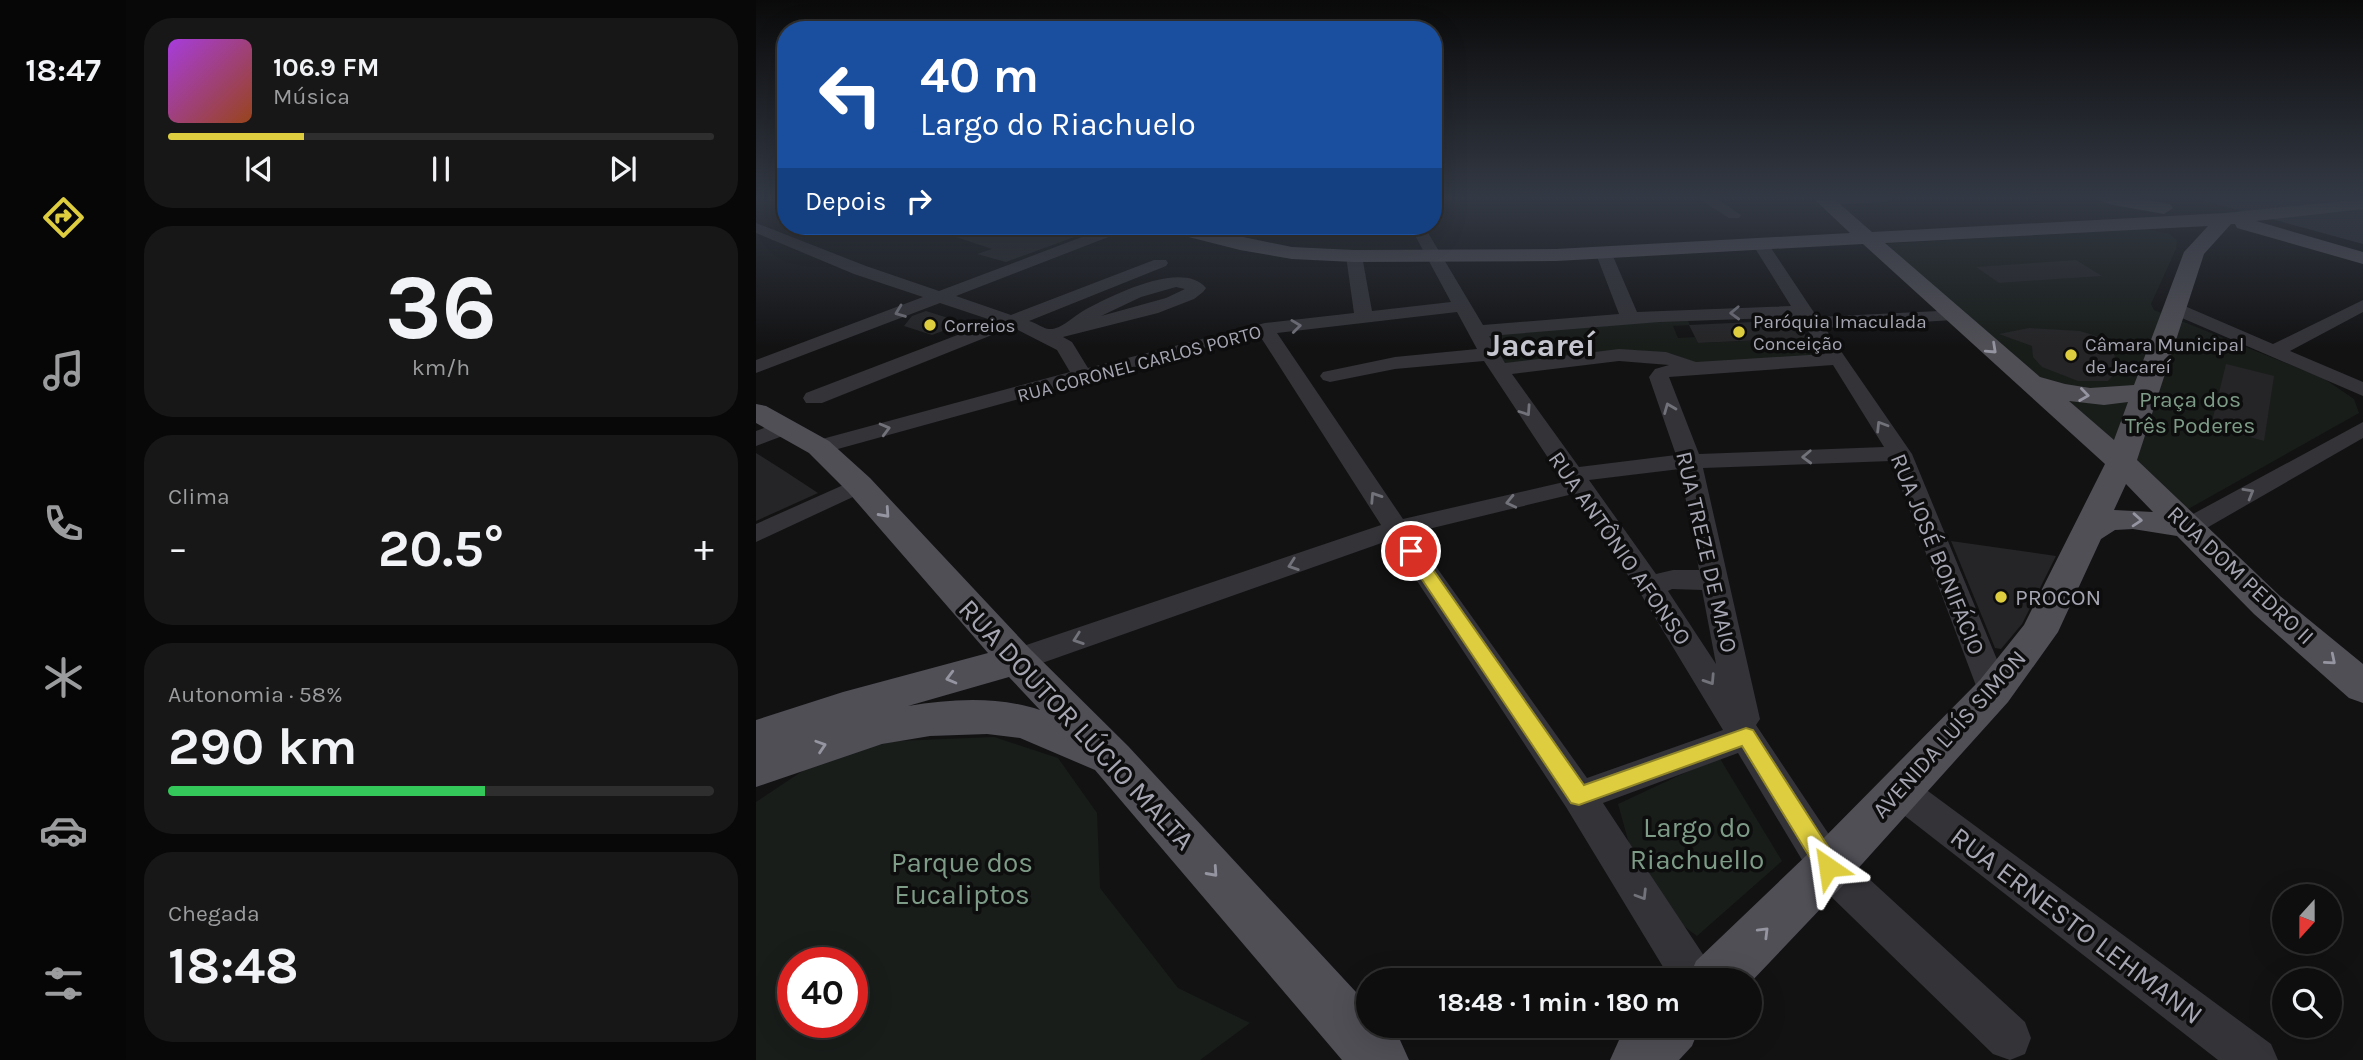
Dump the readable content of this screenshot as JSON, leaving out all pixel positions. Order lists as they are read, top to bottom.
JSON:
{
  "streets": {
    "main road": ["RUA DOM PEDRO II", "RUA DOUTOR LÚCIO MALTA", "AVENIDA LUÍS SIMON"],
    "street": [
      "RUA CORONEL CARLOS PORTO",
      "RUA ANTÔNIO AFONSO",
      "RUA TREZE DE MAIO",
      "RUA JOSÉ BONIFÁCIO",
      "RUA ERNESTO LEHMANN"
    ]
  },
  "crossings": [
    ["RUA CORONEL CARLOS PORTO", "RUA ANTÔNIO AFONSO"],
    ["RUA CORONEL CARLOS PORTO", "RUA DOUTOR LÚCIO MALTA"],
    ["RUA ANTÔNIO AFONSO", "RUA TREZE DE MAIO"],
    ["RUA ANTÔNIO AFONSO", "AVENIDA LUÍS SIMON"],
    ["RUA JOSÉ BONIFÁCIO", "AVENIDA LUÍS SIMON"],
    ["RUA DOM PEDRO II", "AVENIDA LUÍS SIMON"],
    ["AVENIDA LUÍS SIMON", "RUA ERNESTO LEHMANN"]
  ],
  "one_way": ["RUA DOM PEDRO II", "RUA DOUTOR LÚCIO MALTA"],
  "districts": ["Jacareí"],
  "parks": ["Praça dos Três Poderes", "Largo do Riachuello", "Parque dos Eucaliptos"],
  "places": [
    "Correios",
    "Paróquia Imaculada Conceição",
    "Câmara Municipal de Jacareí",
    "PROCON"
  ],
  "north": "bottom",
  "page": {
    "tabs": "18:47",
    "turn": ["40 m", "Largo do Riachuelo"],
    "song": ["106.9 FM", "Música"],
    "then": "Depois",
    "tile": [
      ["36", "km/h"],
      "Clima",
      ["Autonomia · 58%", "290 km"],
      ["Chegada", "18:48"]
    ],
    "heat": ["−", "20.5°", "+"],
    "limit": "40",
    "trip": "18:48 · 1 min · 180 m"
  }
}
